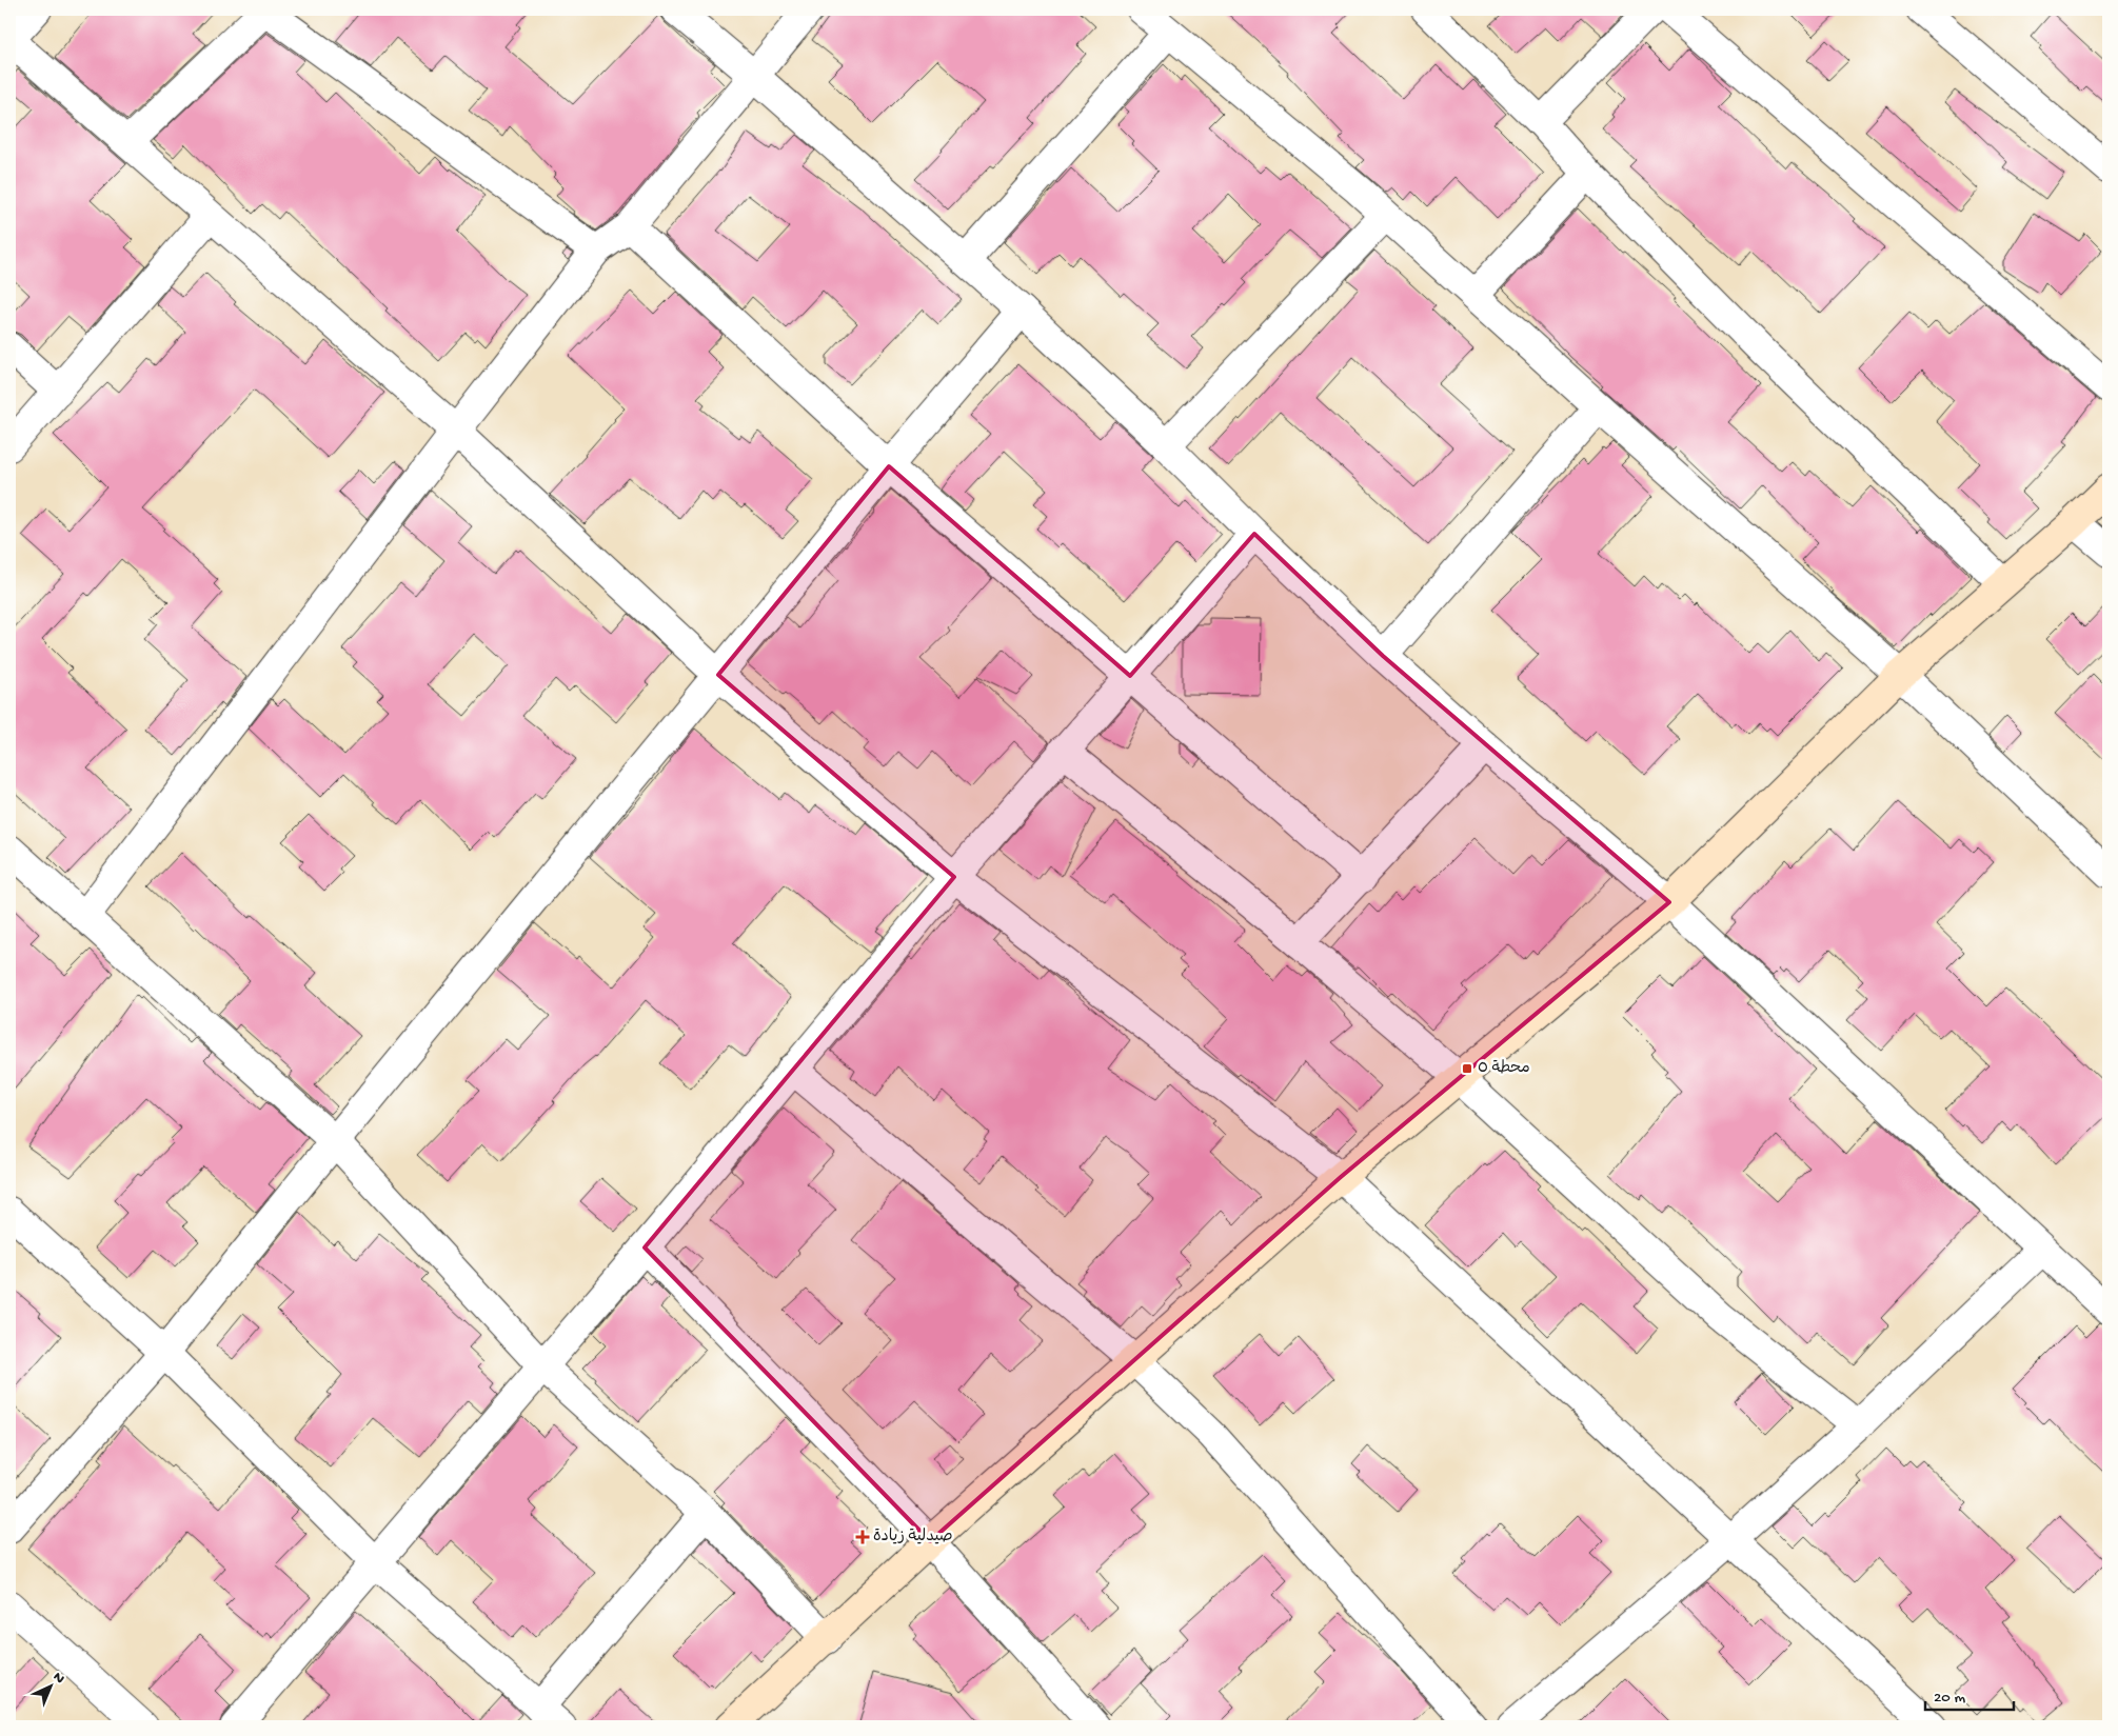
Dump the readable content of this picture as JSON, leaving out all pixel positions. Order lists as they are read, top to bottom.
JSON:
{
  "places": {
    "transit": ["محطة ٥"],
    "health": ["صيدلية زيادة"]
  },
  "scale_bar": "20 m",
  "north": "top right"
}
